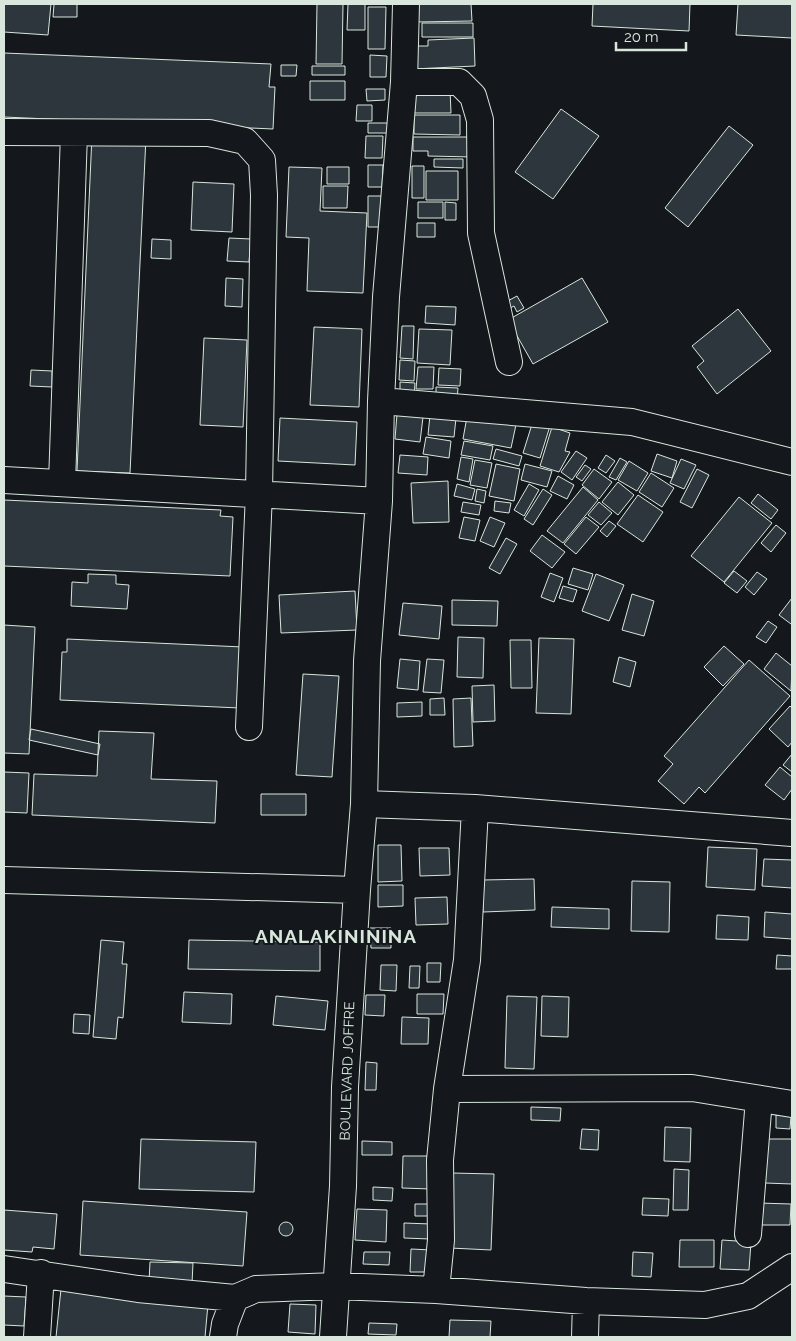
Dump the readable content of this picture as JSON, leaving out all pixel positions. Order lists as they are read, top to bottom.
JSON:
{
  "streets": {
    "street": ["BOULEVARD JOFFRE"]
  },
  "districts": ["ANALAKINININA"],
  "scale_bar": "20 m"
}
